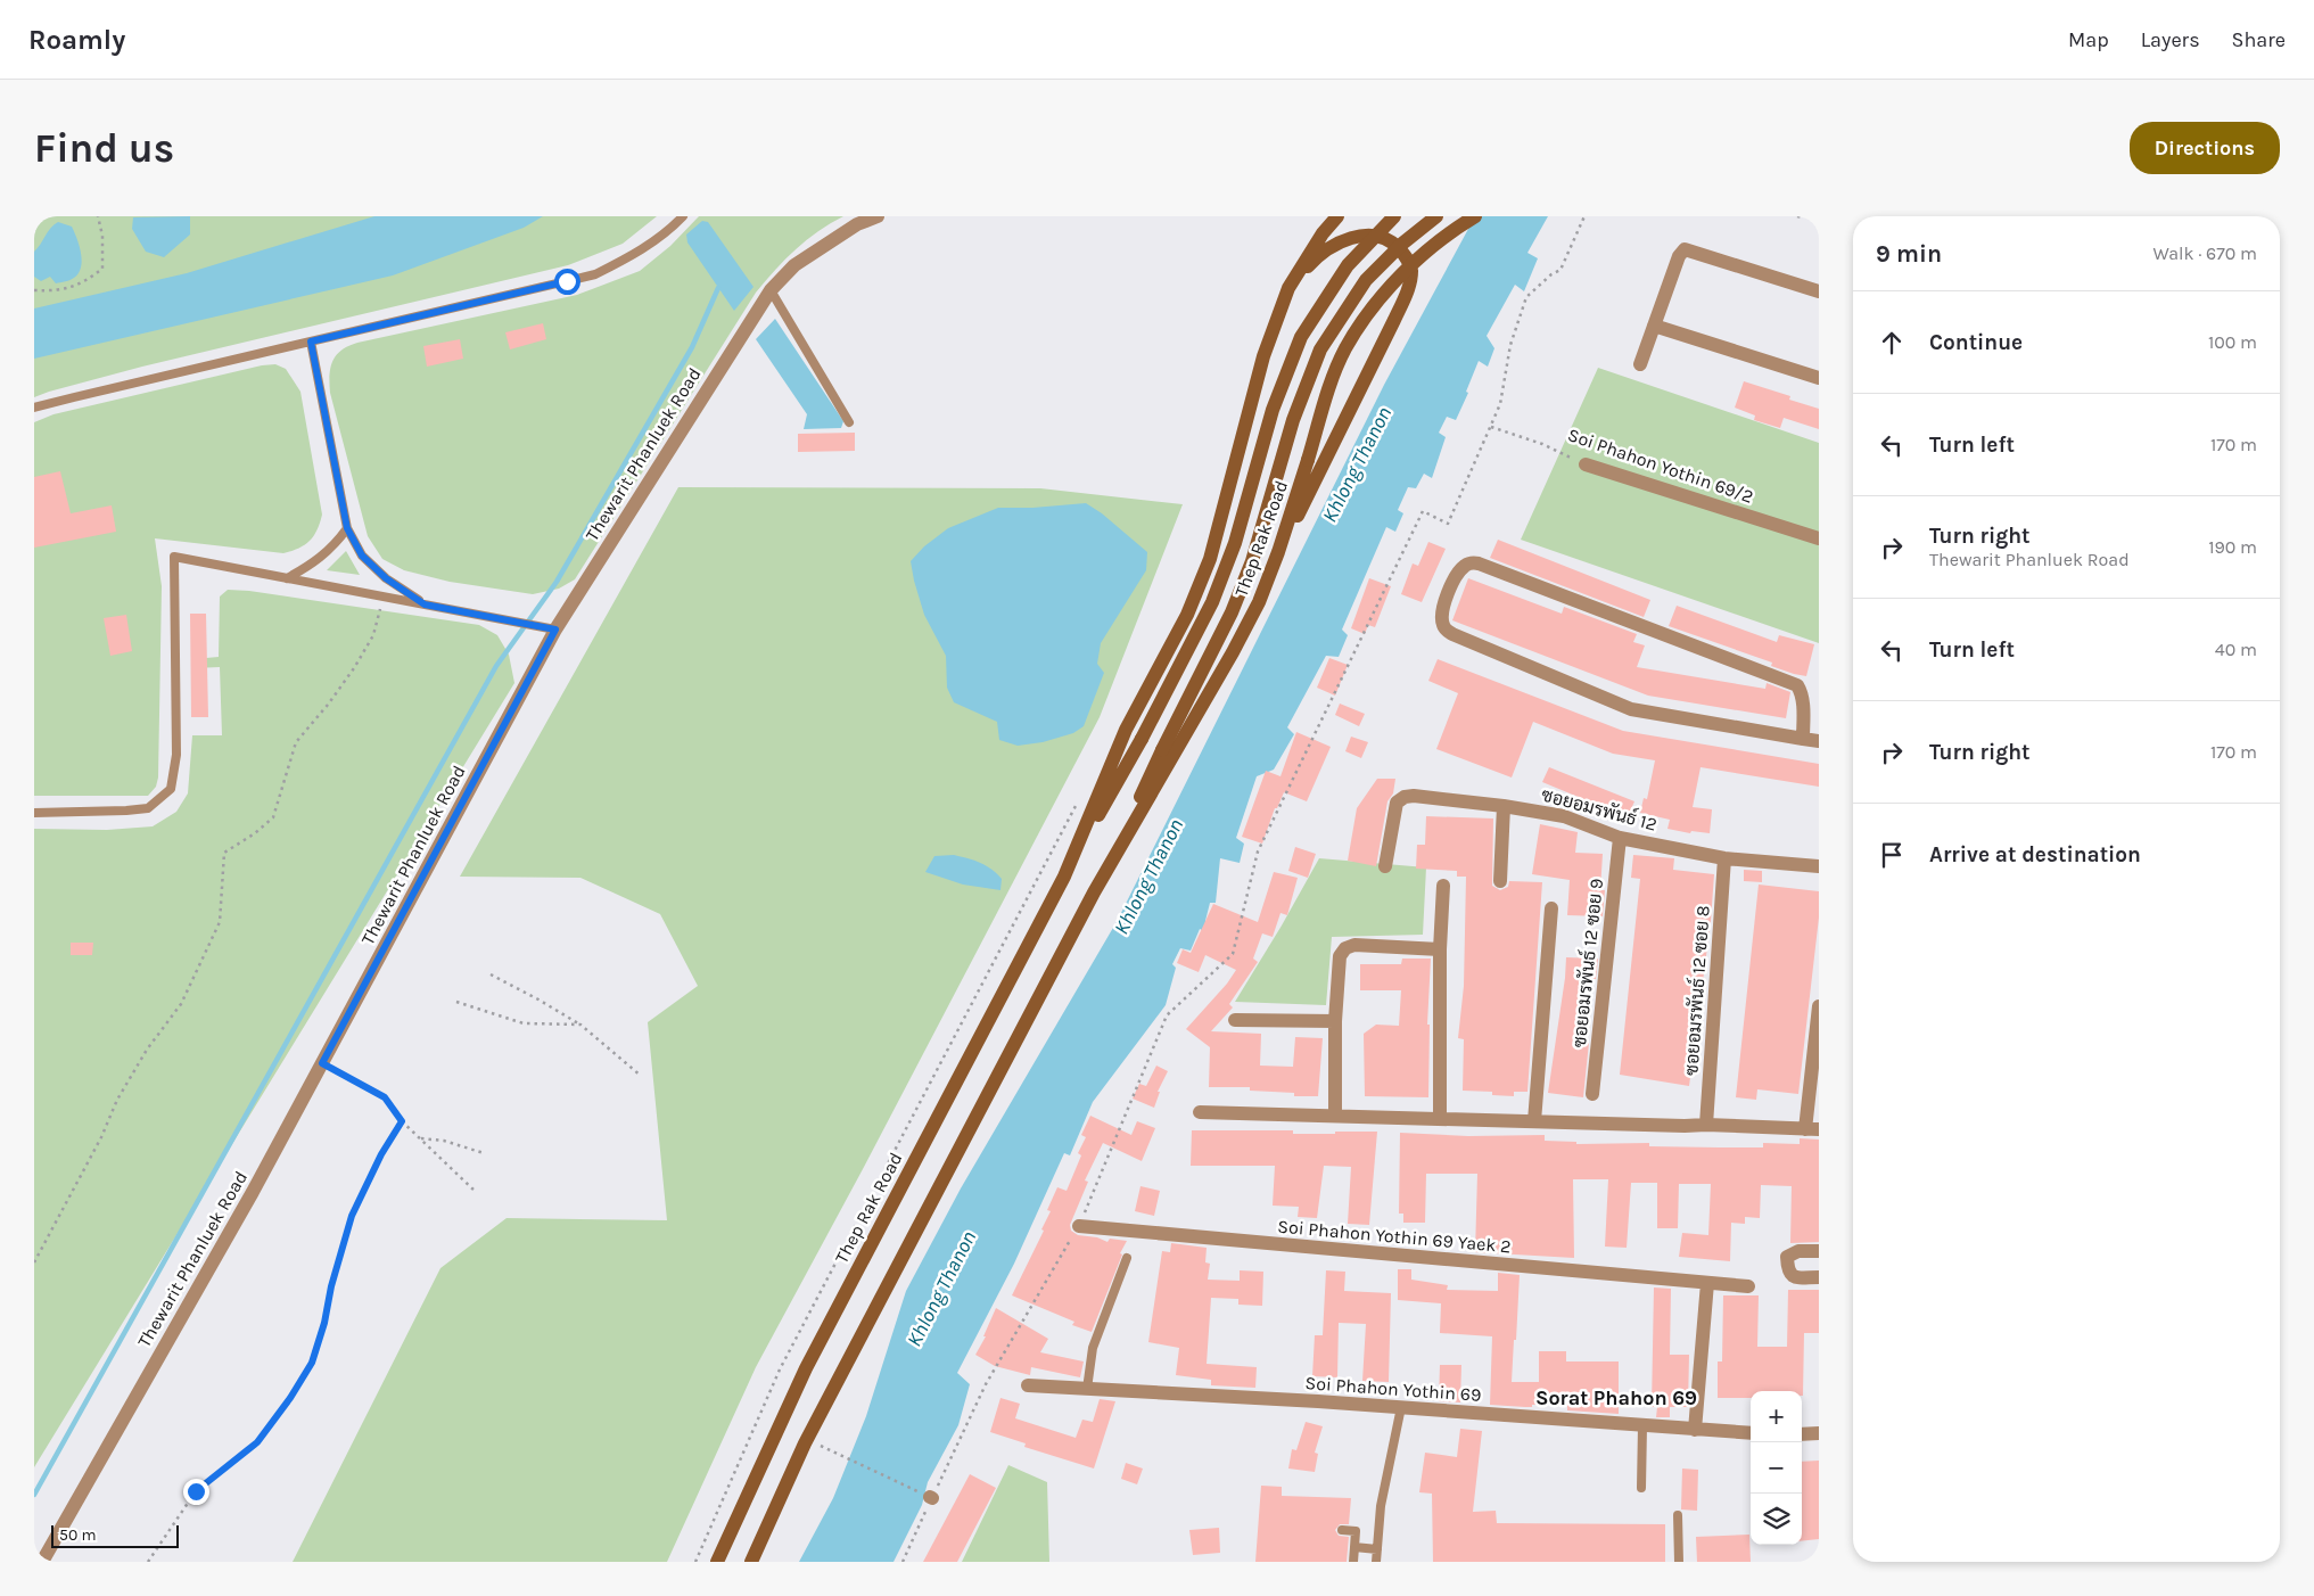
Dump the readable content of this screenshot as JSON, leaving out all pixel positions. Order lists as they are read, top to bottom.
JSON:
{
  "streets": {
    "main road": ["Thep Rak Road"],
    "street": [
      "Thewarit Phanluek Road",
      "Soi Phahon Yothin 69/2",
      "ซอยอมรพันธ์ 12",
      "ซอยอมรพันธ์ 12 ซอย 9",
      "ซอยอมรพันธ์ 12 ซอย 8",
      "Soi Phahon Yothin 69 Yaek 2",
      "Soi Phahon Yothin 69"
    ]
  },
  "crossings": [
    ["ซอยอมรพันธ์ 12", "ซอยอมรพันธ์ 12 ซอย 9"],
    ["ซอยอมรพันธ์ 12", "ซอยอมรพันธ์ 12 ซอย 8"]
  ],
  "districts": ["Sorat Phahon 69"],
  "water": ["Khlong Thanon"],
  "scale_bar": "50 m",
  "page": {
    "header": "Roamly",
    "nav": ["Map", "Layers", "Share"],
    "buttons": "Directions",
    "title": "Find us",
    "heading": ["9 min", "Walk · 670 m"],
    "list": [
      ["Continue", "100 m"],
      ["Turn left", "170 m"],
      ["Turn right", "Thewarit Phanluek Road", "190 m"],
      ["Turn left", "40 m"],
      ["Turn right", "170 m"],
      "Arrive at destination"
    ],
    "map_buttons": ["+", "−"],
    "scale": "50 m"
  }
}
